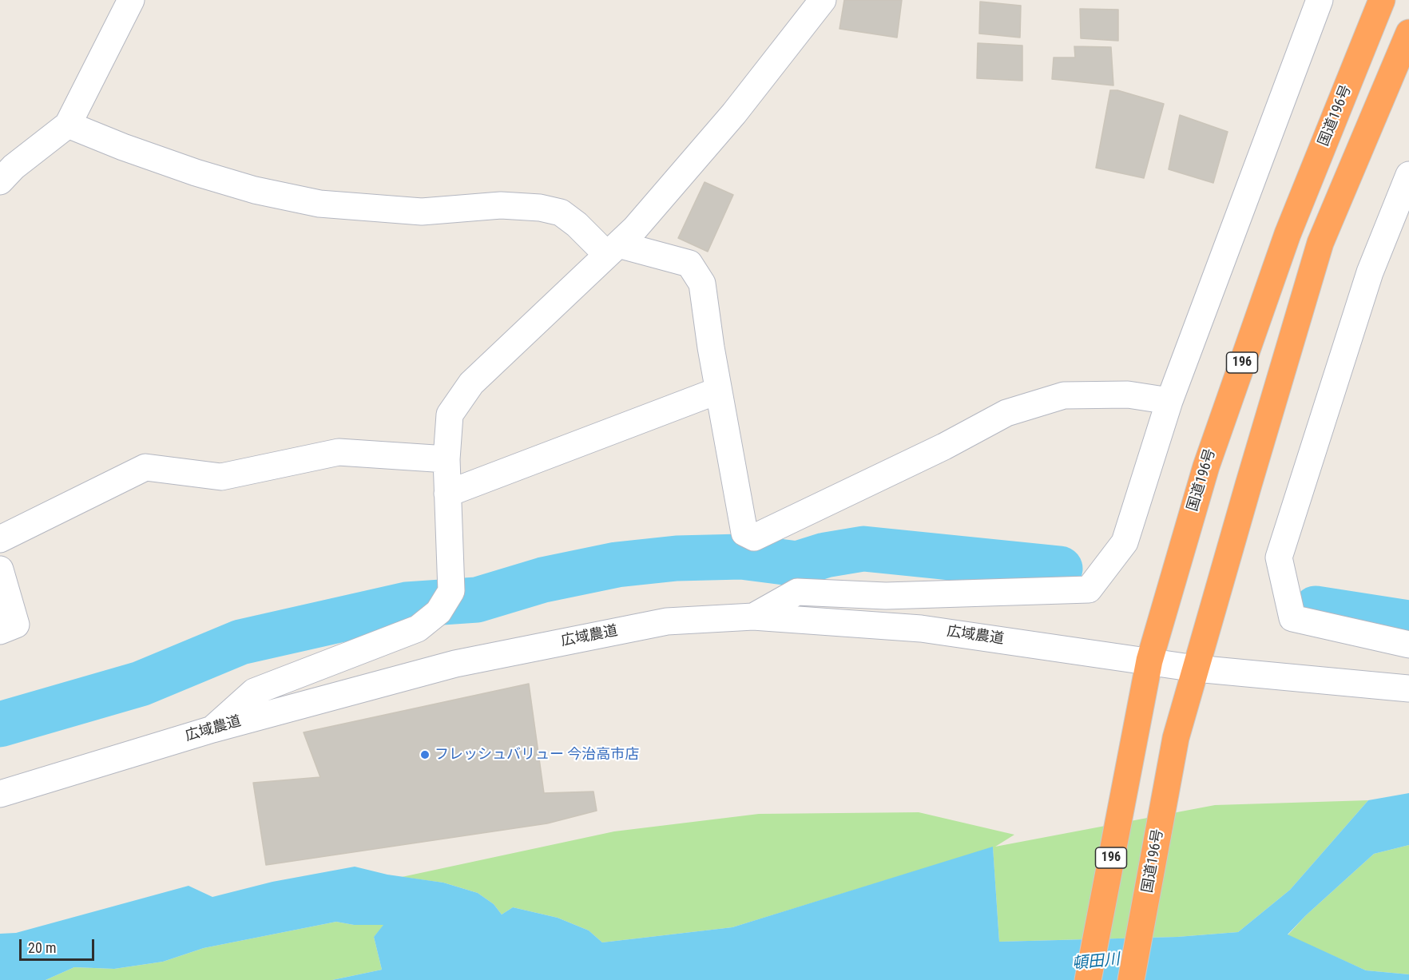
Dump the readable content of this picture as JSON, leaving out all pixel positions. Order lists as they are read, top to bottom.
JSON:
{
  "streets": {
    "highway": ["国道196号", "196"],
    "street": ["広域農道"]
  },
  "crossings": [
    ["国道196号", "広域農道"]
  ],
  "water": ["頓田川"],
  "places": ["フレッシュバリュー 今治高市店"],
  "scale_bar": "20 m"
}
